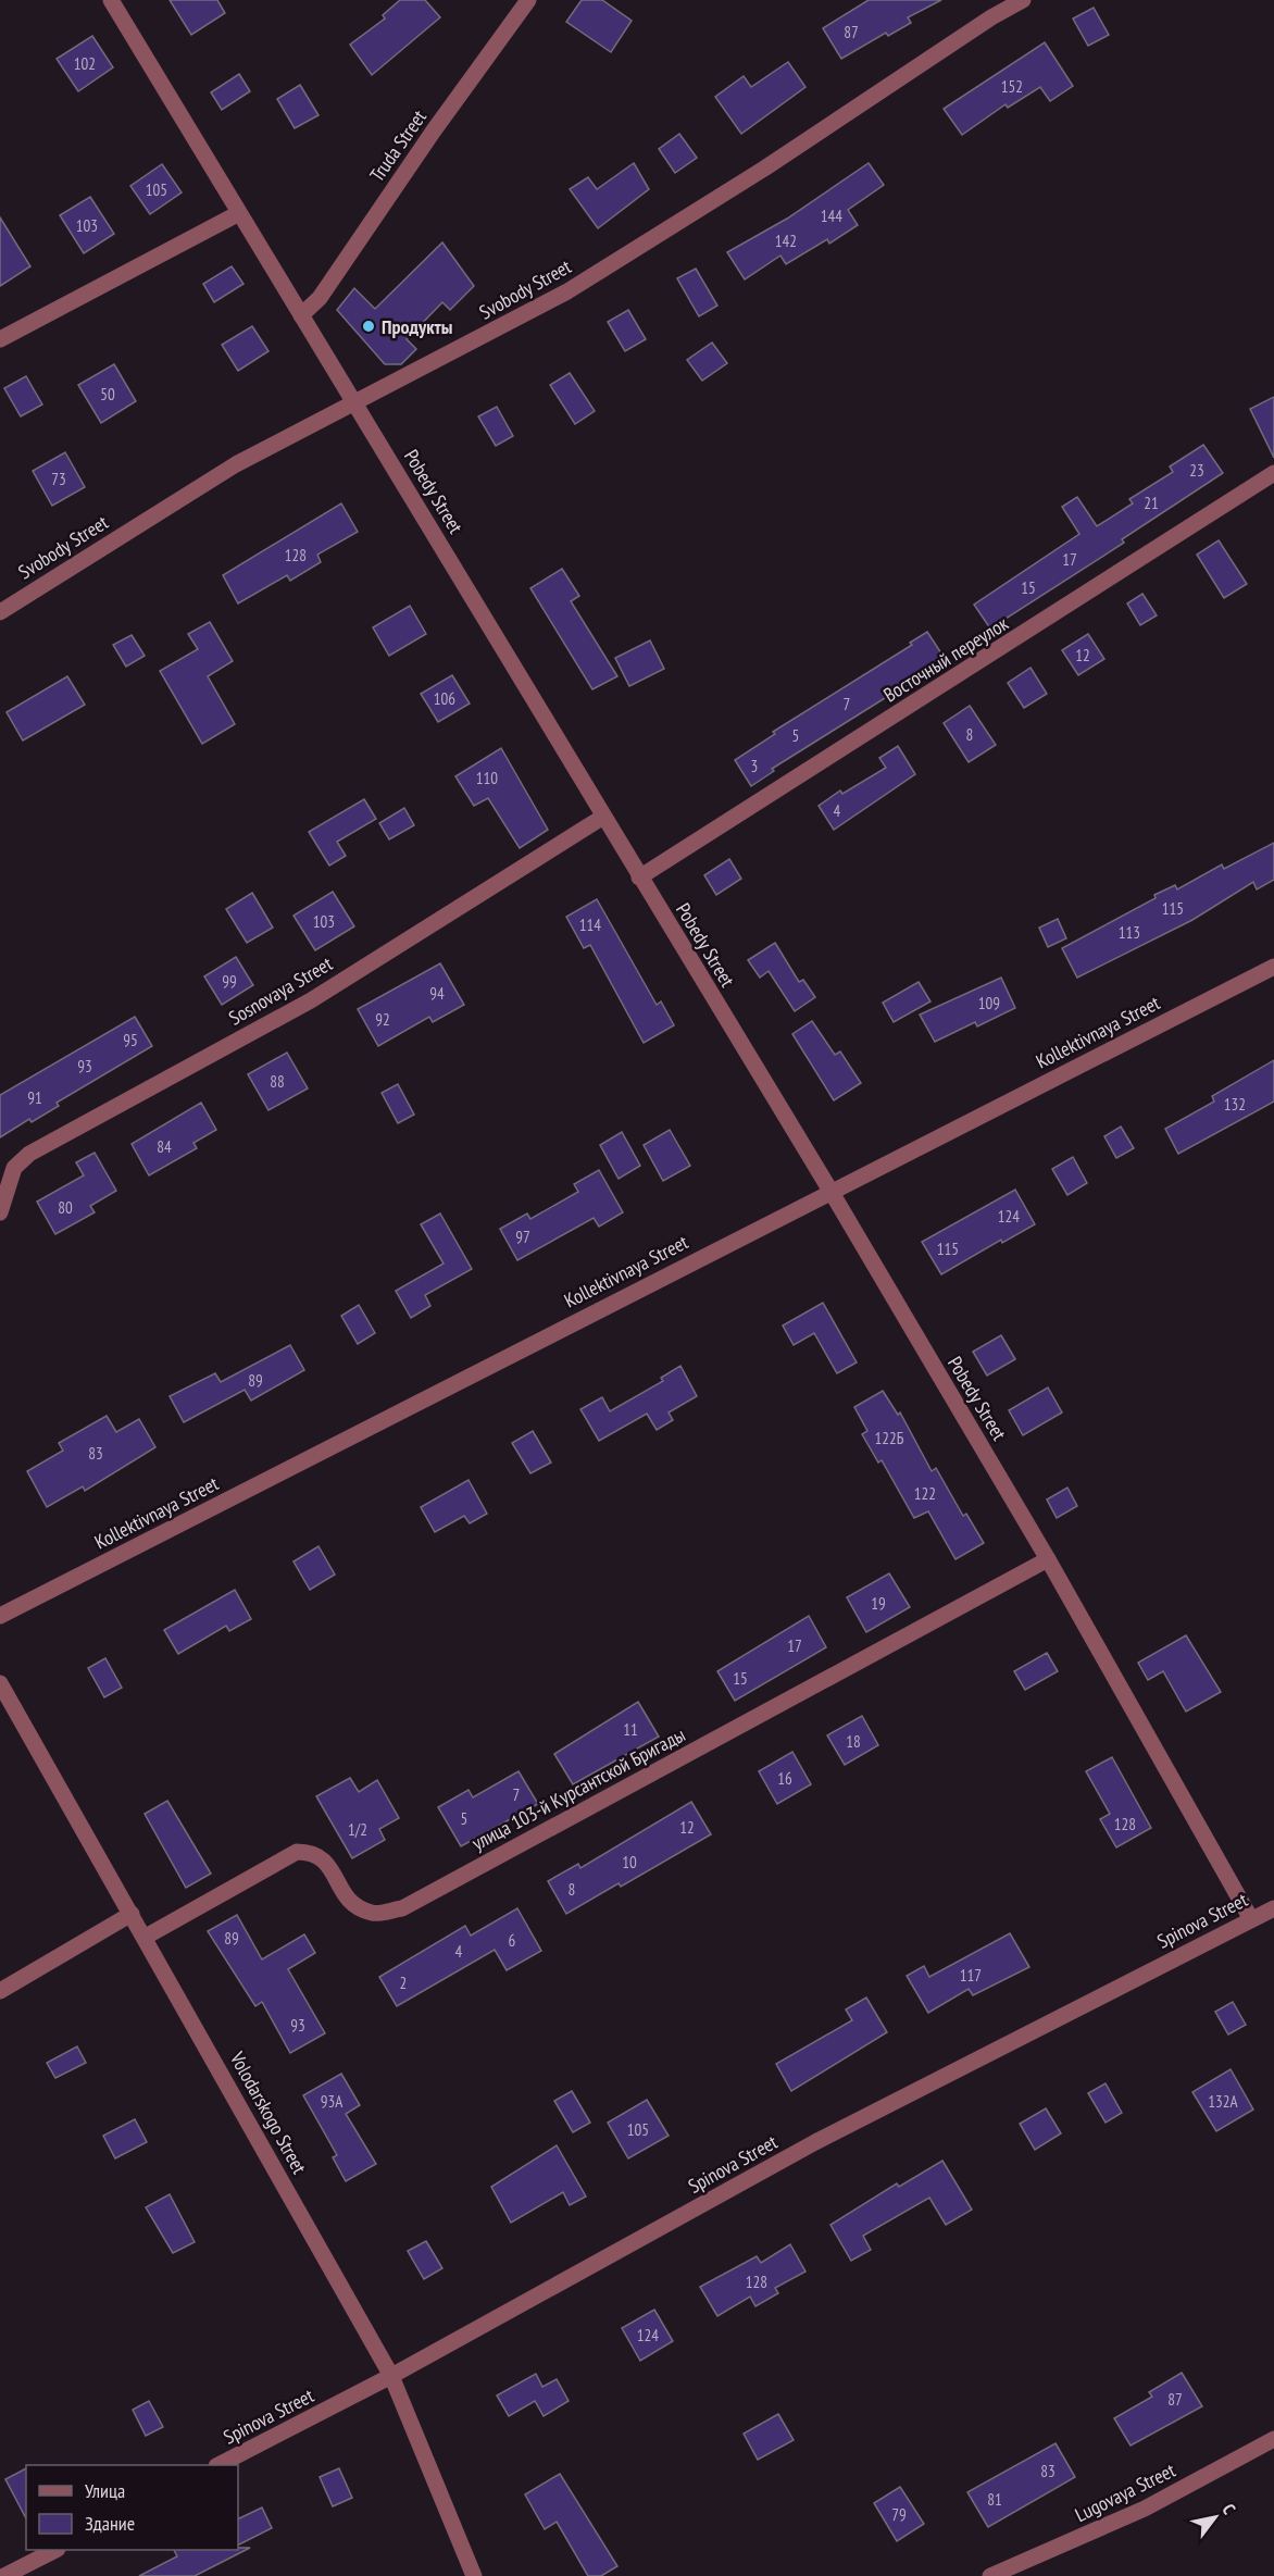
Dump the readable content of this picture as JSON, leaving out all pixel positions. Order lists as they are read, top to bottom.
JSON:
{
  "streets": {
    "street": [
      "Truda Street",
      "Svobody Street",
      "Pobedy Street",
      "Восточный переулок",
      "Sosnovaya Street",
      "Kollektivnaya Street",
      "улица 103-й Курсантской Бригады",
      "Spinova Street",
      "Volodarskogo Street",
      "Lugovaya Street"
    ]
  },
  "crossings": [
    ["Truda Street", "Pobedy Street"],
    ["Svobody Street", "Pobedy Street"],
    ["Pobedy Street", "Восточный переулок"],
    ["Pobedy Street", "Sosnovaya Street"],
    ["Pobedy Street", "Kollektivnaya Street"],
    ["Pobedy Street", "улица 103-й Курсантской Бригады"],
    ["Pobedy Street", "Spinova Street"],
    ["улица 103-й Курсантской Бригады", "Volodarskogo Street"],
    ["Spinova Street", "Volodarskogo Street"]
  ],
  "places": ["Продукты"],
  "house_numbers": [
    "87",
    "102",
    "152",
    "105",
    "144",
    "103",
    "142",
    "50",
    "23",
    "73",
    "21",
    "128",
    "17",
    "15",
    "12",
    "106",
    "7",
    "8",
    "5",
    "3",
    "110",
    "4",
    "115",
    "103",
    "114",
    "113",
    "99",
    "94",
    "109",
    "92",
    "95",
    "93",
    "88",
    "91",
    "132",
    "84",
    "80",
    "124",
    "97",
    "115",
    "89",
    "122Б",
    "83",
    "122",
    "19",
    "17",
    "15",
    "11",
    "18",
    "16",
    "7",
    "5",
    "128",
    "12",
    "1/2",
    "10",
    "8",
    "89",
    "6",
    "4",
    "117",
    "2",
    "93",
    "93А",
    "132А",
    "105",
    "128",
    "124",
    "87",
    "83",
    "81",
    "79"
  ],
  "legend": ["Улица", "Здание"],
  "north": "top right"
}
